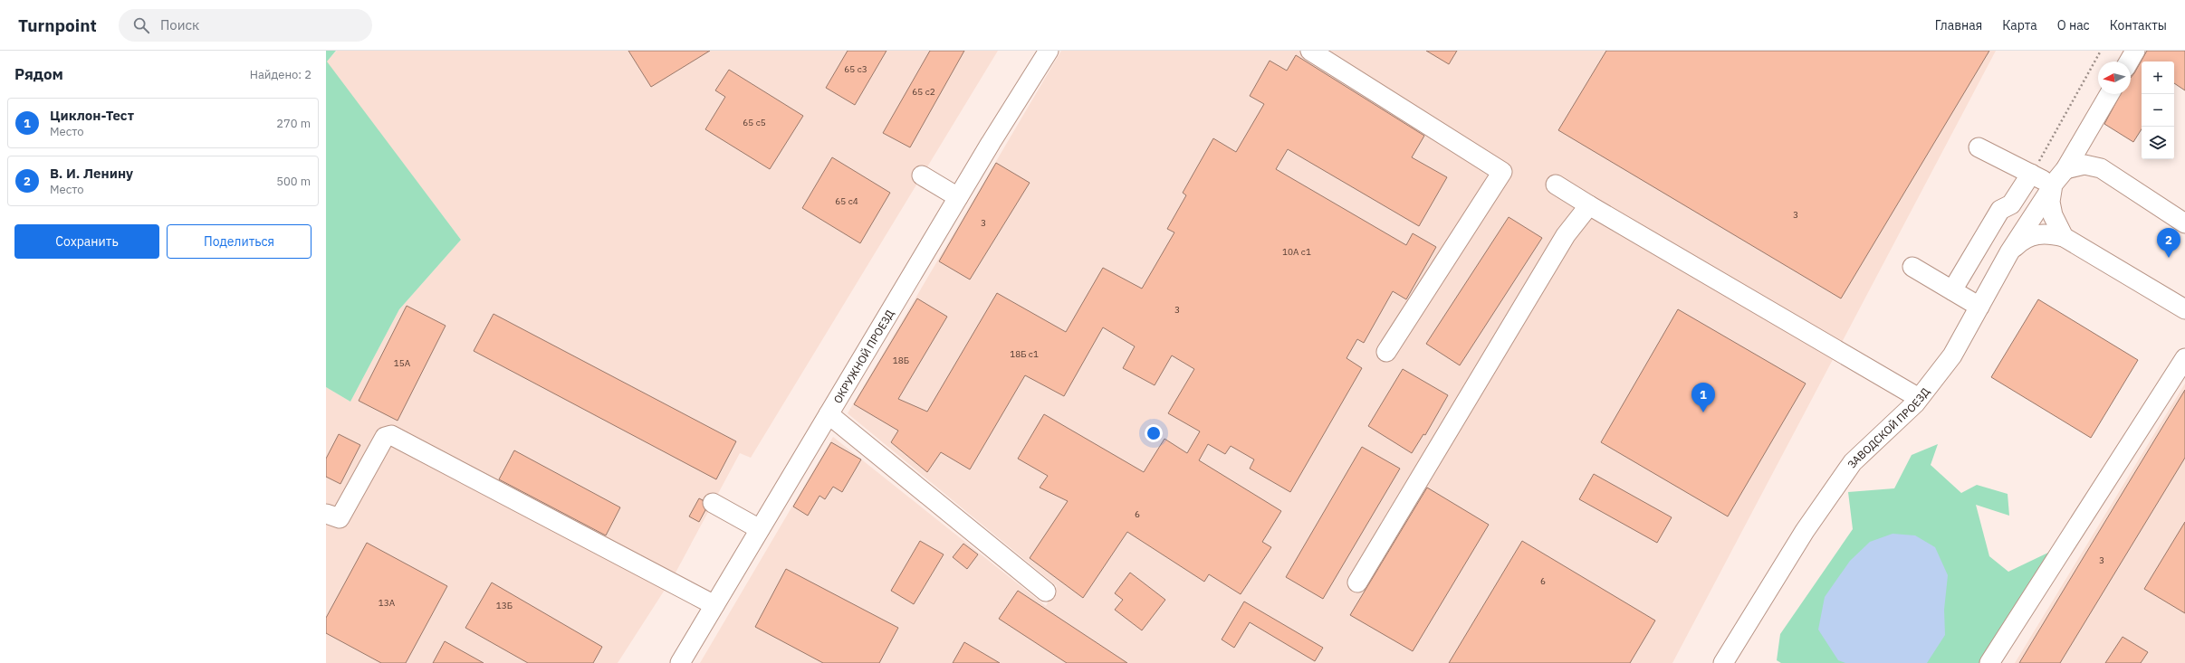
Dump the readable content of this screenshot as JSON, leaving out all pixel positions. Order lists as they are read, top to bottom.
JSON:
{
  "streets": {
    "street": ["ОКРУЖНОЙ ПРОЕЗД", "ЗАВОДСКОЙ ПРОЕЗД"]
  },
  "house_numbers": [
    "65 с3",
    "65 с2",
    "65 с5",
    "65 с4",
    "3",
    "3",
    "10А с1",
    "3",
    "18Б с1",
    "18Б",
    "15А",
    "6",
    "3",
    "6",
    "13А",
    "13Б"
  ],
  "north": "left",
  "page": {
    "header": "Turnpoint",
    "search": "Поиск",
    "nav": [
      "Главная",
      "Карта",
      "О нас",
      "Контакты"
    ],
    "heading": ["Рядом", "Найдено: 2"],
    "map_buttons": ["+", "−"],
    "list": [
      {
        "mark": "1",
        "name": "Циклон-Тест",
        "note": "Место",
        "value": "270 m"
      },
      {
        "mark": "2",
        "name": "В. И. Ленину",
        "note": "Место",
        "value": "500 m"
      }
    ],
    "buttons": ["Сохранить", "Поделиться"],
    "pins": ["2", "1"]
  }
}
